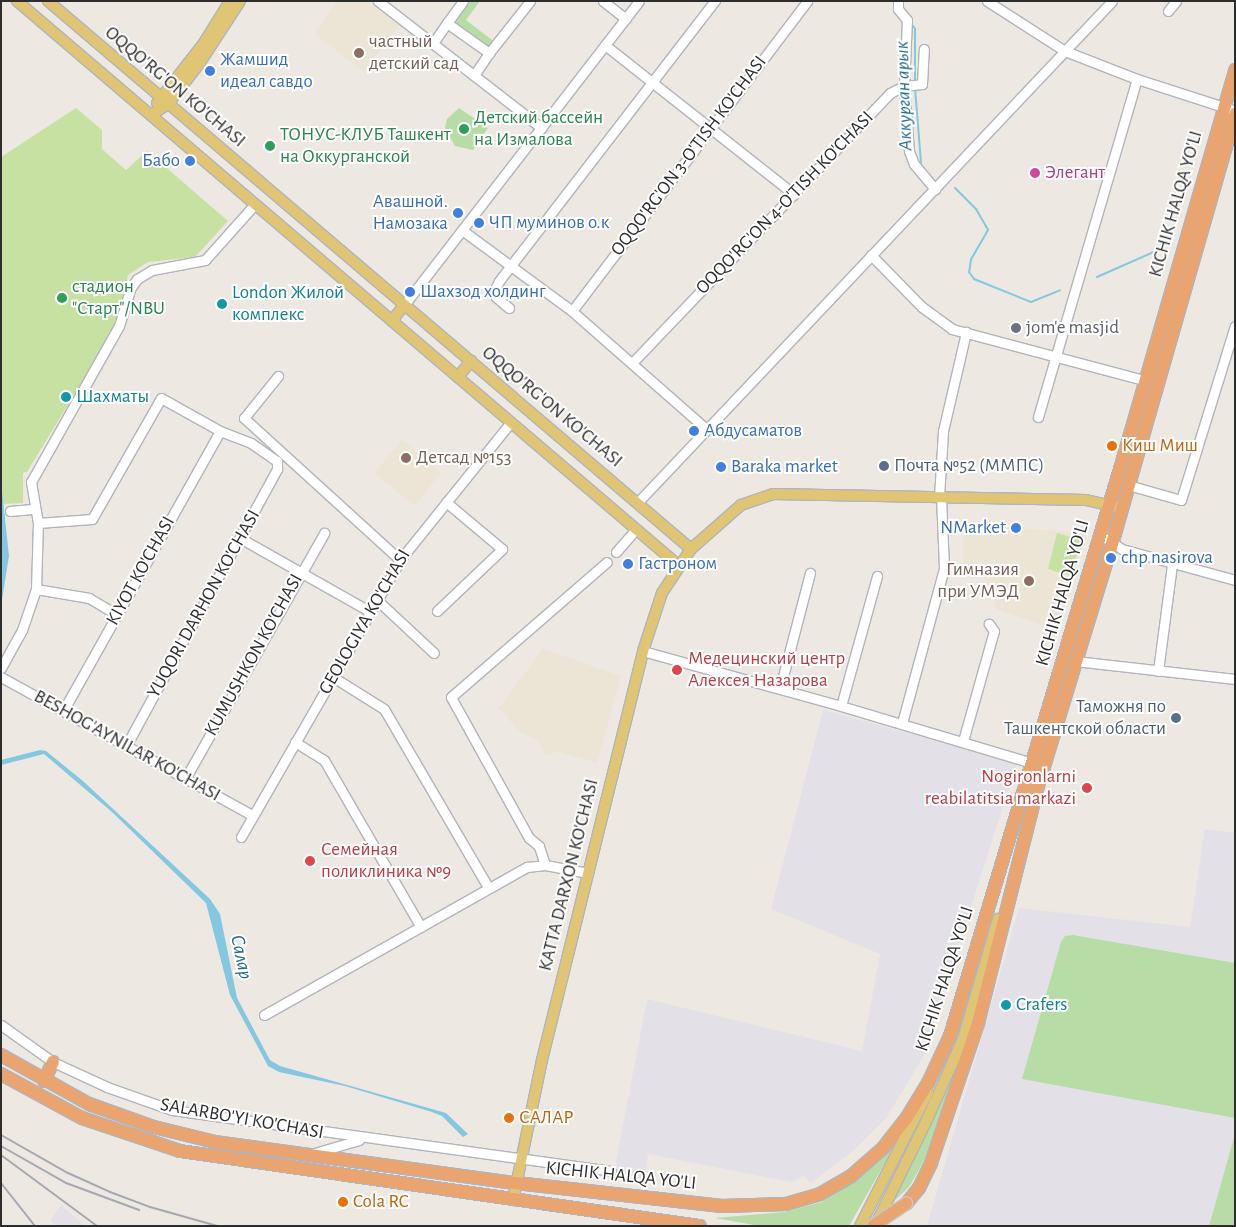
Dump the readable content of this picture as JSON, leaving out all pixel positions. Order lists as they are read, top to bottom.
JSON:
{
  "streets": {
    "highway": ["KICHIK HALQA YO'LI"],
    "main road": ["OQQO'RG'ON KO'CHASI", "KATTA DARXON KO'CHASI"],
    "street": [
      "OQQO'RG'ON 3-O'TISH KO'CHASI",
      "OQQO'RG'ON 4-O'TISH KO'CHASI",
      "KIYOT KO'CHASI",
      "YUQORI DARHON KO'CHASI",
      "GEOLOGIYA KO'CHASI",
      "KUMUSHKON KO'CHASI",
      "BESHOG'AYNILAR KO'CHASI",
      "SALARBO'YI KO'CHASI"
    ]
  },
  "crossings": [
    ["OQQO'RG'ON KO'CHASI", "GEOLOGIYA KO'CHASI"],
    ["OQQO'RG'ON KO'CHASI", "KATTA DARXON KO'CHASI"],
    ["KICHIK HALQA YO'LI", "KATTA DARXON KO'CHASI"],
    ["KIYOT KO'CHASI", "YUQORI DARHON KO'CHASI"],
    ["KIYOT KO'CHASI", "BESHOG'AYNILAR KO'CHASI"],
    ["YUQORI DARHON KO'CHASI", "BESHOG'AYNILAR KO'CHASI"],
    ["GEOLOGIYA KO'CHASI", "BESHOG'AYNILAR KO'CHASI"],
    ["KUMUSHKON KO'CHASI", "BESHOG'AYNILAR KO'CHASI"],
    ["KATTA DARXON KO'CHASI", "SALARBO'YI KO'CHASI"]
  ],
  "water": ["Аккурган арык", "Салар"],
  "places": [
    "частный детский сад",
    "Жамшид идеал савдо",
    "Детский бассейн на Измалова",
    "ТОНУС-КЛУБ Ташкент на Оккурганской",
    "Бабо",
    "Элегант",
    "Авашной. Намозака",
    "ЧП муминов о.к",
    "Шахзод холдинг",
    "стадион \"Старт\"/NBU",
    "London Жилой комплекс",
    "jom'e masjid",
    "Шахматы",
    "Абдусаматов",
    "Киш Миш",
    "Детсад №153",
    "Почта №52 (ММПС)",
    "Baraka market",
    "NMarket",
    "chp nasirova",
    "Гастроном",
    "Гимназия при УМЭД",
    "Медецинский центр Алексея Назарова",
    "Таможня по Ташкентской области",
    "Nogironlarni reabilatitsia markazi",
    "Семейная поликлиника №9",
    "Crafers",
    "САЛАР",
    "Cola RC"
  ]
}
